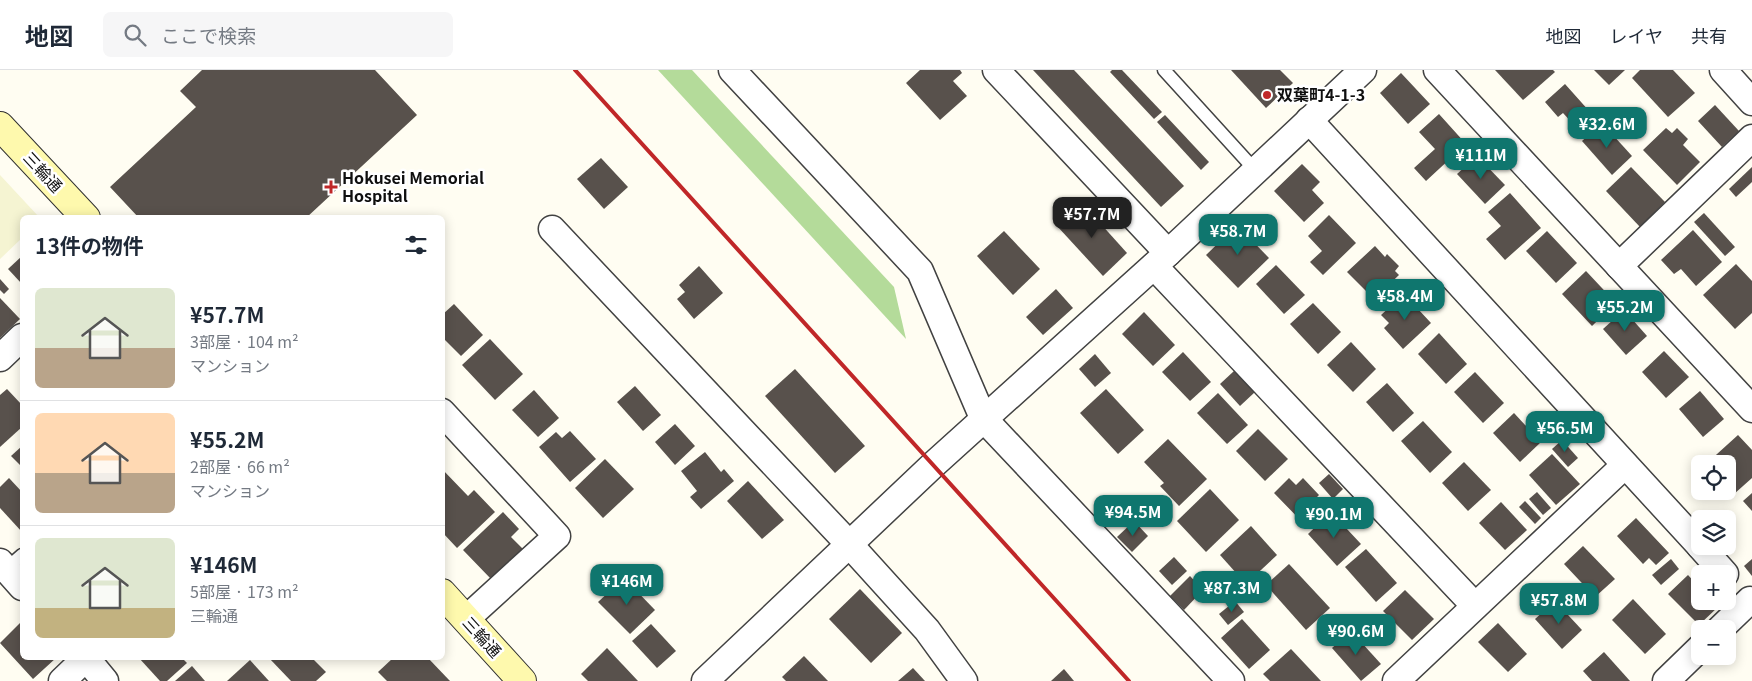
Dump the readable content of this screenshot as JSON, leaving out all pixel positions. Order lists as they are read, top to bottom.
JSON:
{
  "streets": {
    "street": ["三輪通"]
  },
  "places": {
    "other": ["双葉町4-1-3"],
    "health": ["Hokusei Memorial Hospital"]
  },
  "page": {
    "header": "地図",
    "search": "ここで検索",
    "nav": ["地図", "レイヤ", "共有"],
    "price": [
      "¥32.6M",
      "¥111M",
      "¥57.7M",
      "¥58.7M",
      "¥58.4M",
      "¥55.2M",
      "¥56.5M",
      "¥94.5M",
      "¥90.1M",
      "¥146M",
      "¥87.3M",
      "¥57.8M",
      "¥90.6M"
    ],
    "heading": "13件の物件",
    "list": [
      {
        "name": "¥57.7M",
        "note": "3部屋 · 104 m² · マンション"
      },
      {
        "name": "¥55.2M",
        "note": "2部屋 · 66 m² · マンション"
      },
      {
        "name": "¥146M",
        "note": "5部屋 · 173 m² · 三輪通"
      }
    ],
    "map_buttons": ["+", "−"]
  }
}
